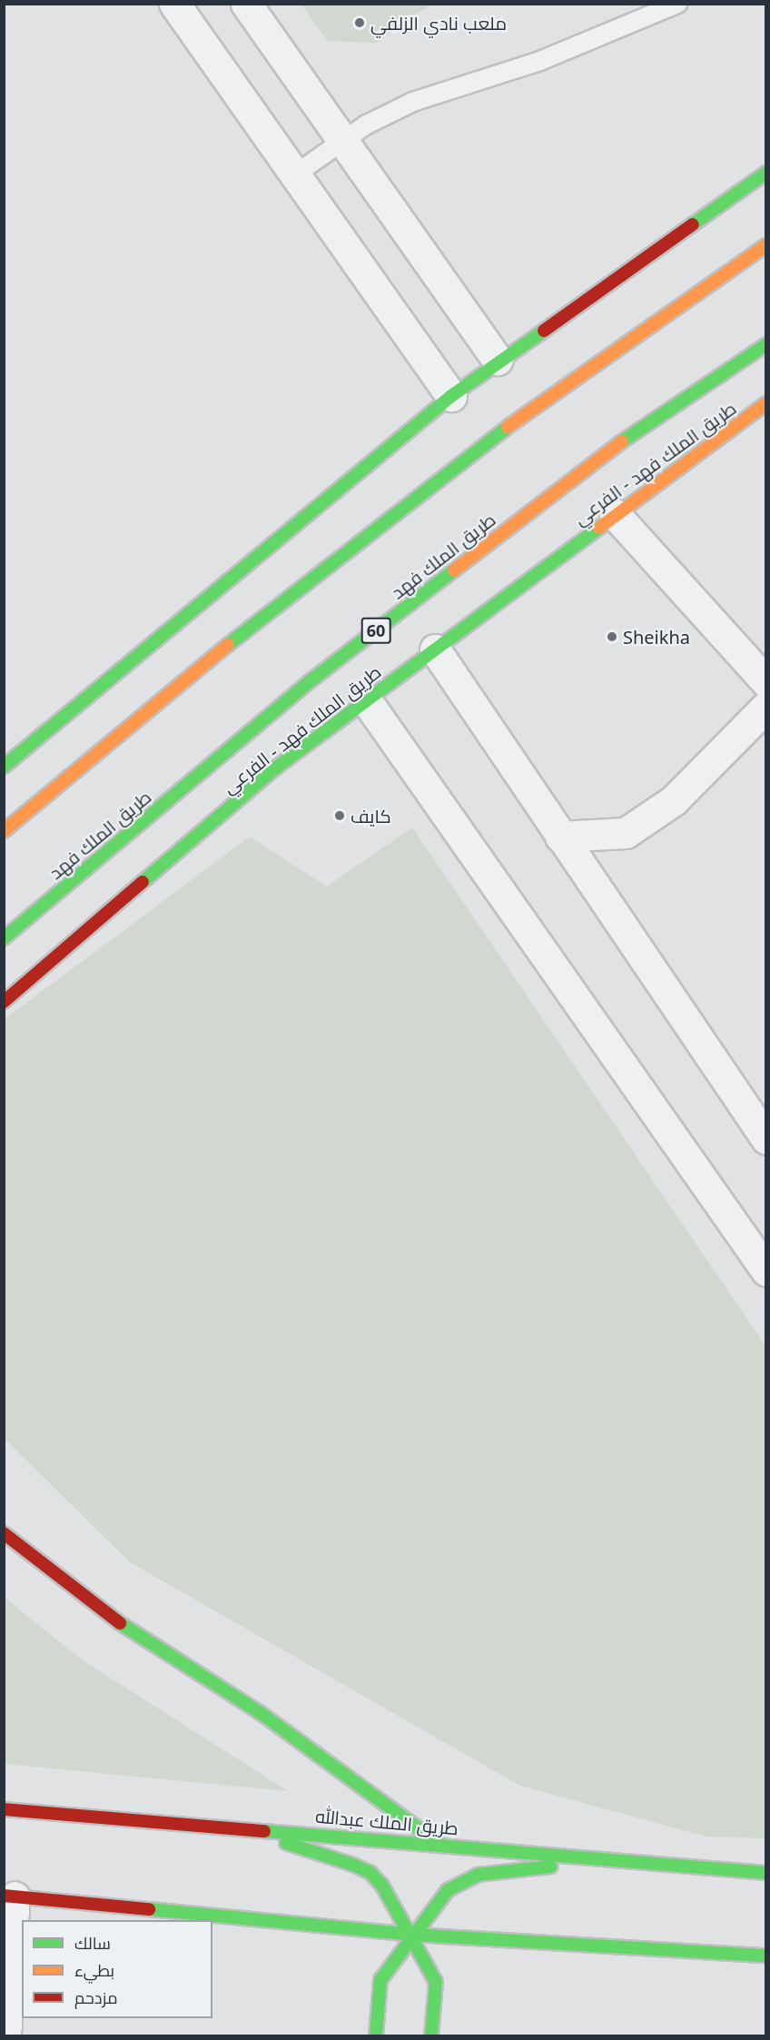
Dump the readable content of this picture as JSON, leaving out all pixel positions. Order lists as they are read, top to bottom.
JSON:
{
  "streets": {
    "main road": [
      "طريق الملك فهد - الفرعي",
      "طريق الملك فهد",
      "60",
      "طريق الملك عبدالله"
    ]
  },
  "places": ["ملعب نادي الزلفي", "Sheikha", "كايف"],
  "legend": ["سالك", "بطيء", "مزدحم"]
}
